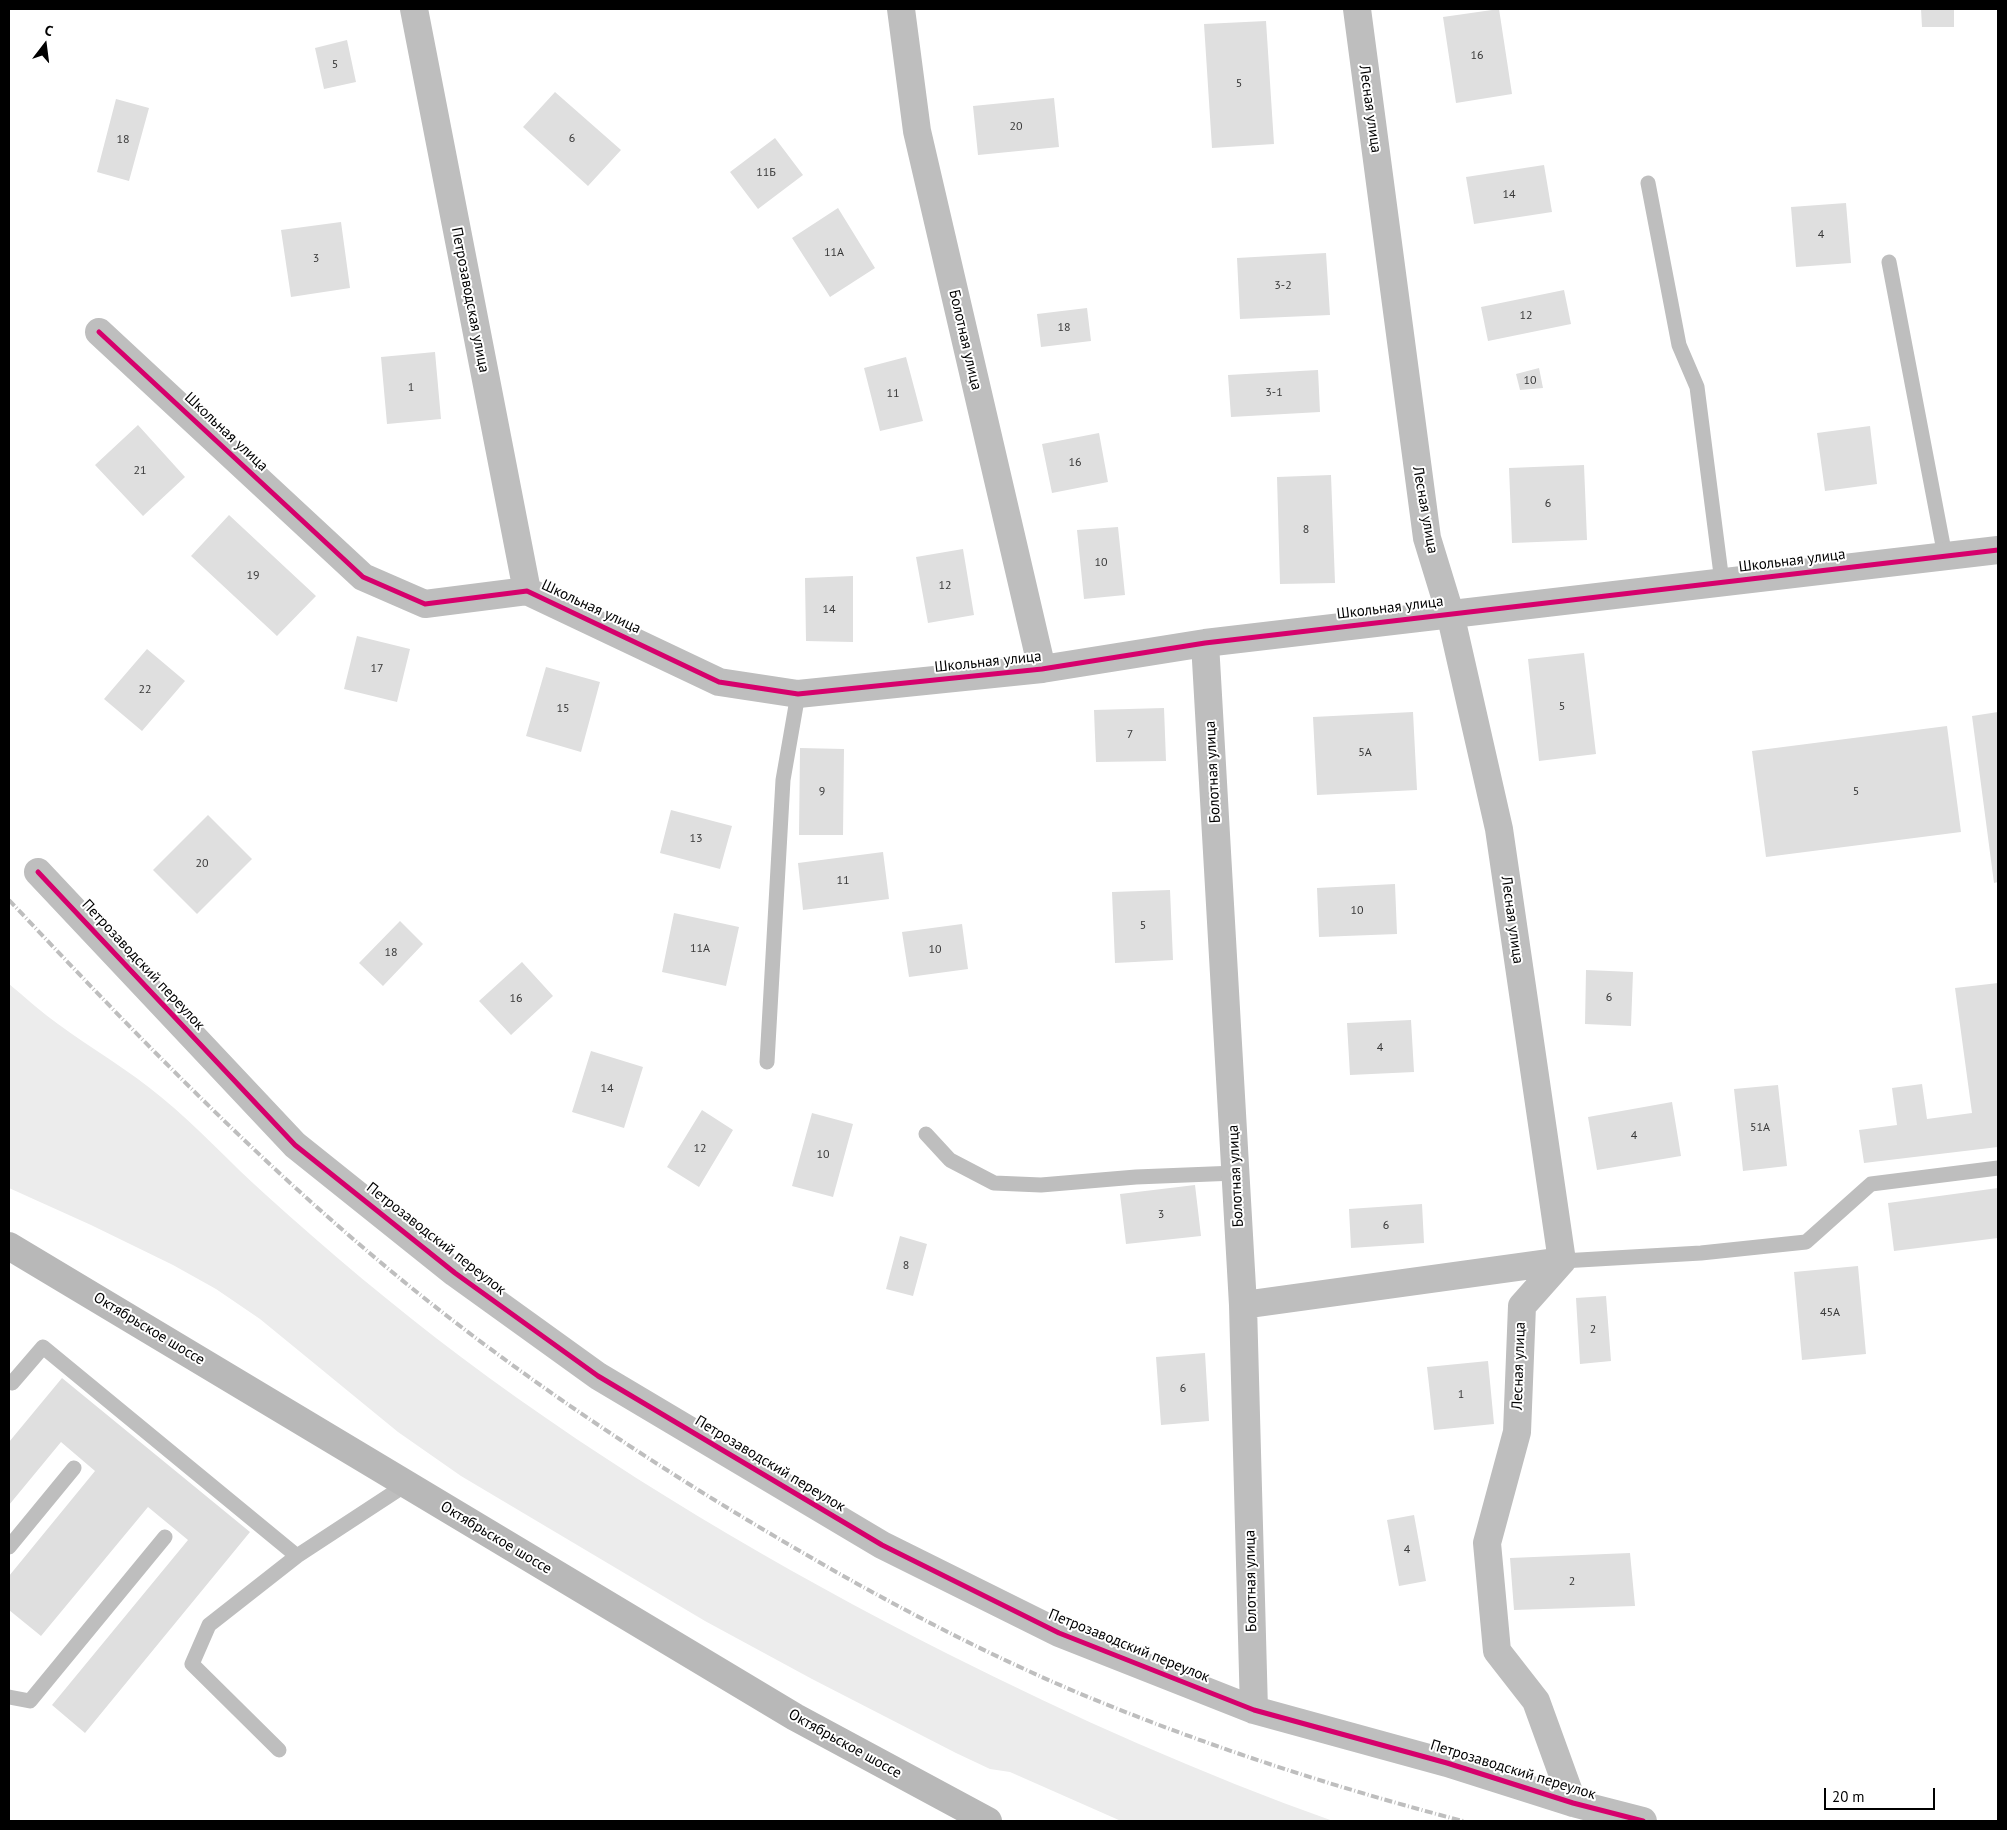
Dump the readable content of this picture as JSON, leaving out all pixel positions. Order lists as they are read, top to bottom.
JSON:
{
  "streets": {
    "main road": ["Октябрьское шоссе"],
    "street": [
      "Лесная улица",
      "Петрозаводская улица",
      "Болотная улица",
      "Школьная улица",
      "Петрозаводский переулок"
    ]
  },
  "crossings": [
    ["Лесная улица", "Школьная улица"],
    ["Лесная улица", "Петрозаводский переулок"],
    ["Петрозаводская улица", "Школьная улица"],
    ["Болотная улица", "Школьная улица"],
    ["Болотная улица", "Петрозаводский переулок"]
  ],
  "house_numbers": [
    "16",
    "5",
    "5",
    "20",
    "6",
    "18",
    "11Б",
    "14",
    "4",
    "11А",
    "3",
    "3-2",
    "12",
    "18",
    "10",
    "1",
    "3-1",
    "11",
    "16",
    "21",
    "6",
    "8",
    "10",
    "19",
    "12",
    "14",
    "17",
    "22",
    "5",
    "15",
    "7",
    "5А",
    "9",
    "5",
    "13",
    "20",
    "11",
    "10",
    "5",
    "11А",
    "10",
    "18",
    "6",
    "16",
    "4",
    "14",
    "51А",
    "4",
    "12",
    "10",
    "3",
    "6",
    "8",
    "45А",
    "2",
    "6",
    "1",
    "4",
    "2"
  ],
  "scale_bar": "20 m",
  "north": "top"
}
